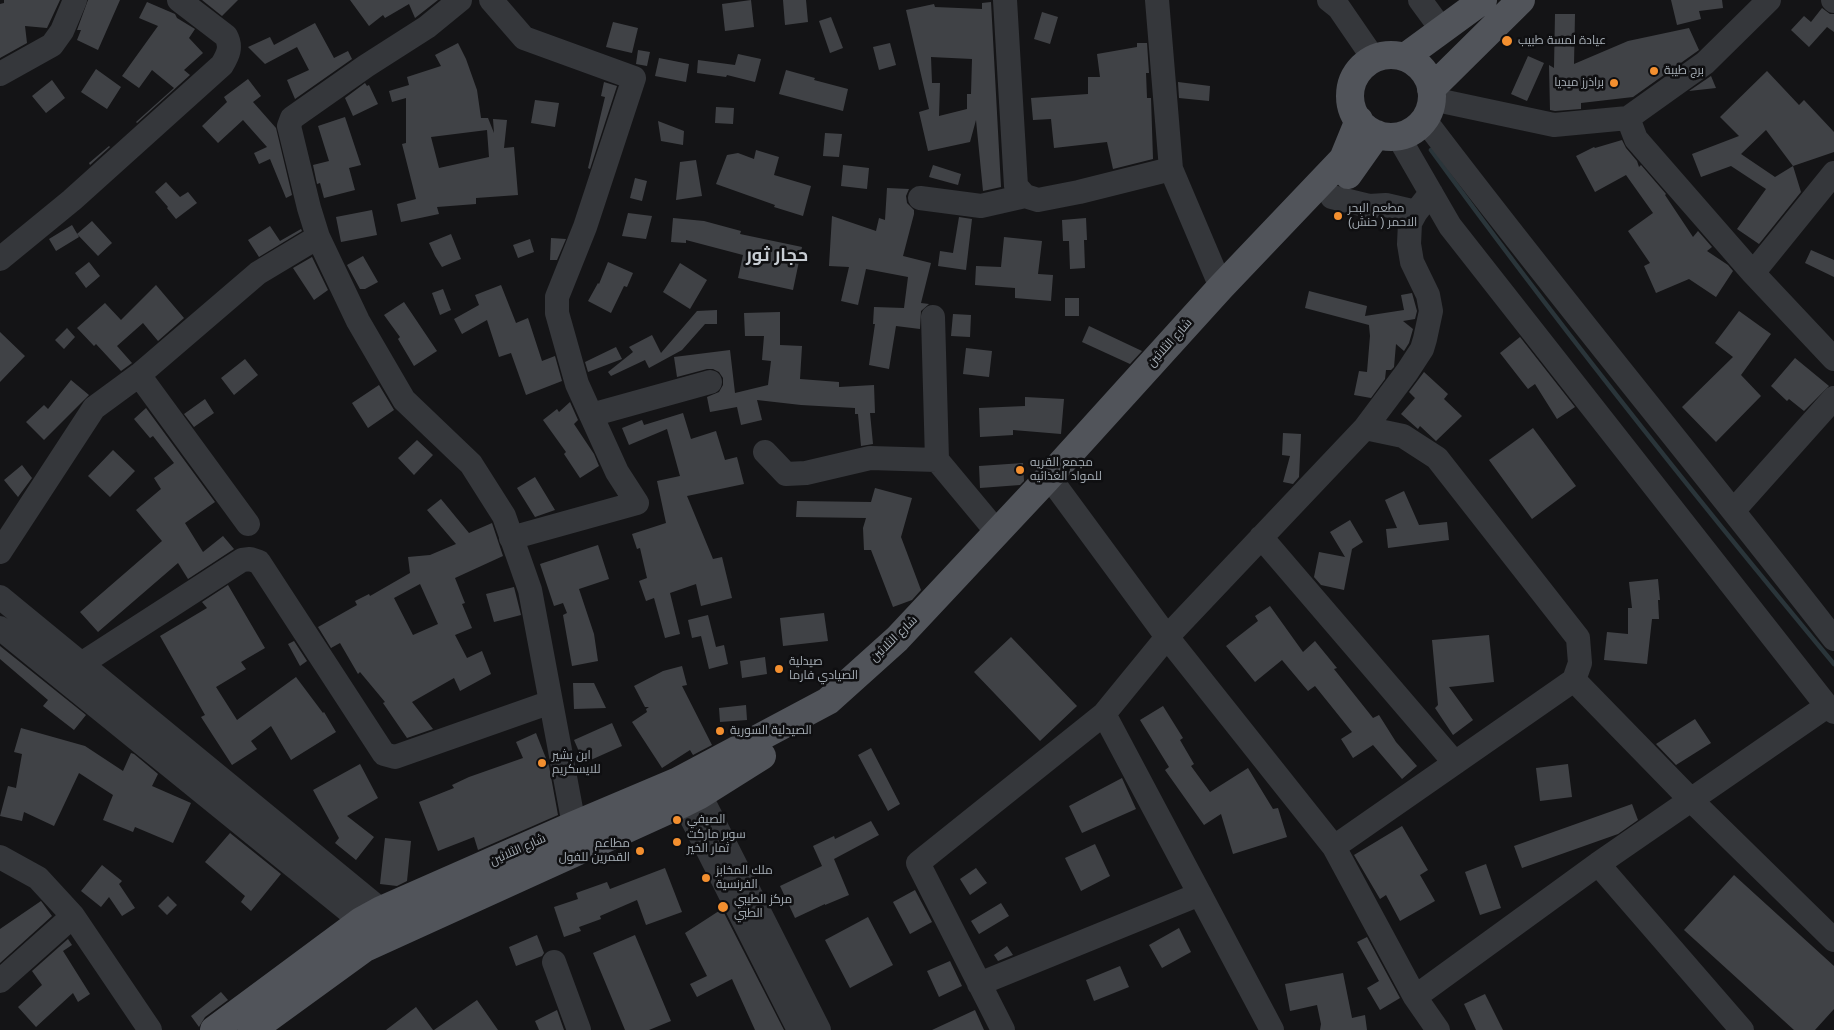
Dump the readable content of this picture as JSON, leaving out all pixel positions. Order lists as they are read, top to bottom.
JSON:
{
  "streets": {
    "main road": ["شارع الثلاثين"]
  },
  "districts": ["حجار ثور"],
  "places": [
    "عيادة لمسة طبيب",
    "برج طيبة",
    "براذرز ميديا",
    "مطعم البحر الاحمر ( حنش)",
    "مجمع القريه للمواد الغذائيه",
    "صيدلية الصيادي فارما",
    "الصيدلية السورية",
    "ابن بشير للايسكريم",
    "الصيفي",
    "سوبر ماركت ثمار الخير",
    "مطاعم القمرين للفول",
    "ملك المخابز الفرنسية",
    "مركز الطيبي الطبي"
  ]
}
